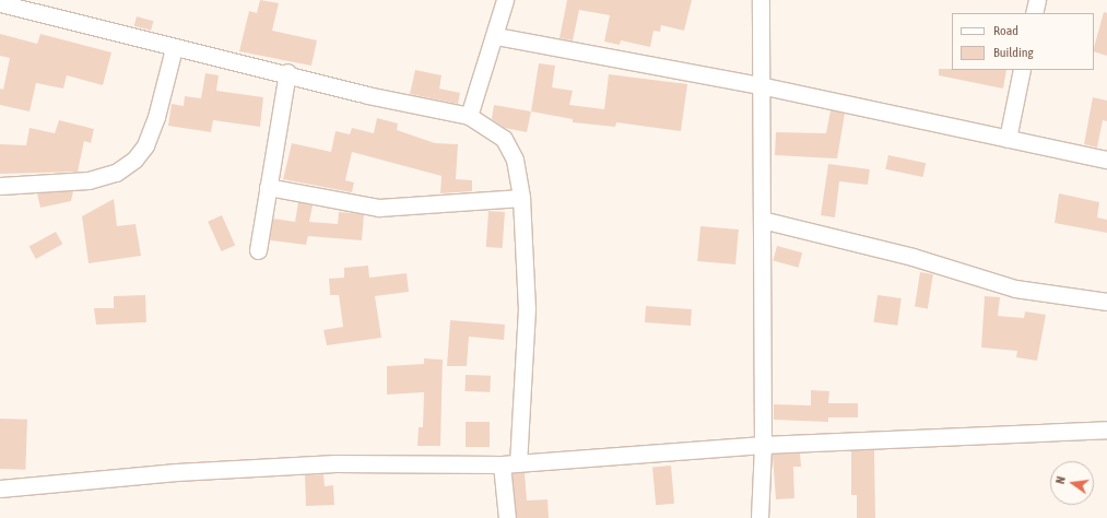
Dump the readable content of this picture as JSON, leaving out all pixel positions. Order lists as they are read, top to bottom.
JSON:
{
  "legend": ["Road", "Building"],
  "north": "left"
}
